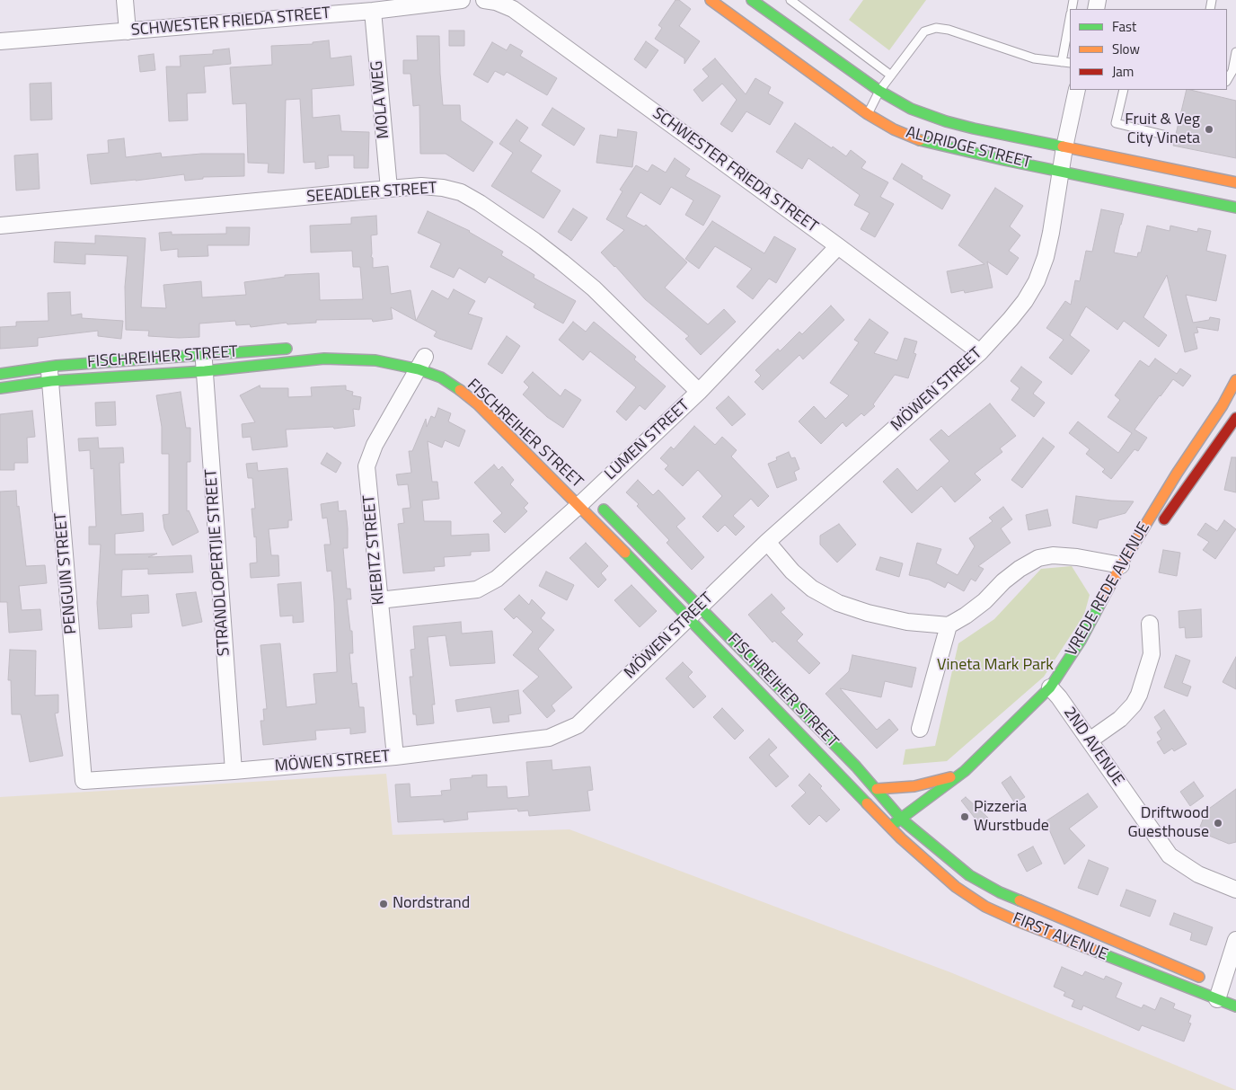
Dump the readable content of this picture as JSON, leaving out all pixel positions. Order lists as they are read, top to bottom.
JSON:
{
  "streets": {
    "street": [
      "SCHWESTER FRIEDA STREET",
      "MOLA WEG",
      "ALDRIDGE STREET",
      "SEEADLER STREET",
      "FISCHREIHER STREET",
      "MÖWEN STREET",
      "LUMEN STREET",
      "KIEBITZ STREET",
      "STRANDLOPERTJIE STREET",
      "PENGUIN STREET",
      "VREDE REDE AVENUE",
      "2ND AVENUE",
      "FIRST AVENUE"
    ]
  },
  "crossings": [
    ["SCHWESTER FRIEDA STREET", "MOLA WEG"],
    ["SCHWESTER FRIEDA STREET", "MÖWEN STREET"],
    ["SCHWESTER FRIEDA STREET", "LUMEN STREET"],
    ["MOLA WEG", "SEEADLER STREET"],
    ["ALDRIDGE STREET", "MÖWEN STREET"],
    ["SEEADLER STREET", "LUMEN STREET"],
    ["FISCHREIHER STREET", "MÖWEN STREET"],
    ["FISCHREIHER STREET", "LUMEN STREET"],
    ["FISCHREIHER STREET", "KIEBITZ STREET"],
    ["FISCHREIHER STREET", "STRANDLOPERTJIE STREET"],
    ["FISCHREIHER STREET", "PENGUIN STREET"],
    ["FISCHREIHER STREET", "VREDE REDE AVENUE"],
    ["FISCHREIHER STREET", "FIRST AVENUE"],
    ["MÖWEN STREET", "KIEBITZ STREET"],
    ["MÖWEN STREET", "STRANDLOPERTJIE STREET"],
    ["MÖWEN STREET", "PENGUIN STREET"],
    ["LUMEN STREET", "KIEBITZ STREET"],
    ["VREDE REDE AVENUE", "2ND AVENUE"]
  ],
  "parks": ["Vineta Mark Park"],
  "places": [
    "Fruit & Veg City Vineta",
    "Pizzeria Wurstbude",
    "Driftwood Guesthouse",
    "Nordstrand"
  ],
  "legend": ["Fast", "Slow", "Jam"]
}
